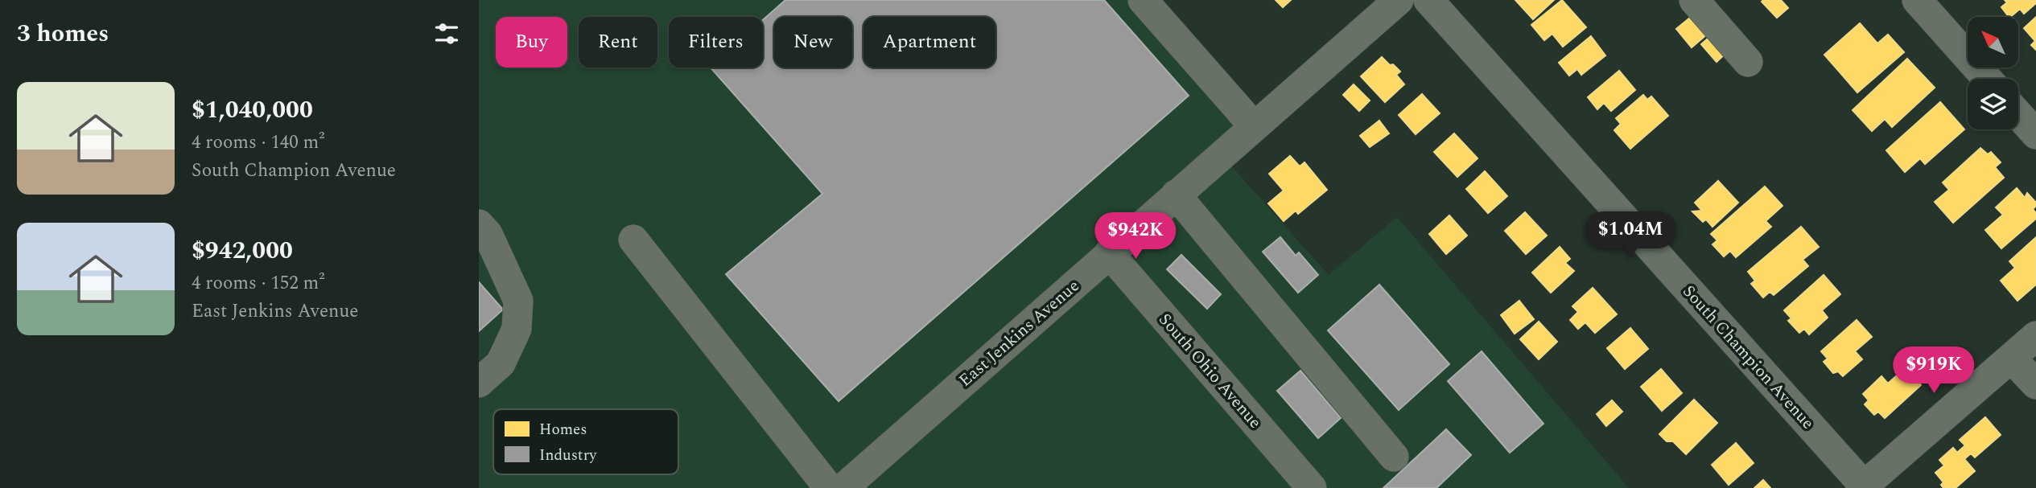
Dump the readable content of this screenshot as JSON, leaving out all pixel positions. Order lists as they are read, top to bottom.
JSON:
{
  "streets": {
    "street": ["East Jenkins Avenue", "South Champion Avenue", "South Ohio Avenue"]
  },
  "crossings": [
    ["East Jenkins Avenue", "South Ohio Avenue"]
  ],
  "legend": ["Homes", "Industry"],
  "north": "top left",
  "page": {
    "heading": "3 homes",
    "chip": [
      "Buy",
      "Rent",
      "Filters",
      "New",
      "Apartment"
    ],
    "list": [
      {
        "name": "$1,040,000",
        "note": "4 rooms · 140 m² · South Champion Avenue"
      },
      {
        "name": "$942,000",
        "note": "4 rooms · 152 m² · East Jenkins Avenue"
      }
    ],
    "price": ["$1.04M", "$942K", "$919K"]
  }
}
